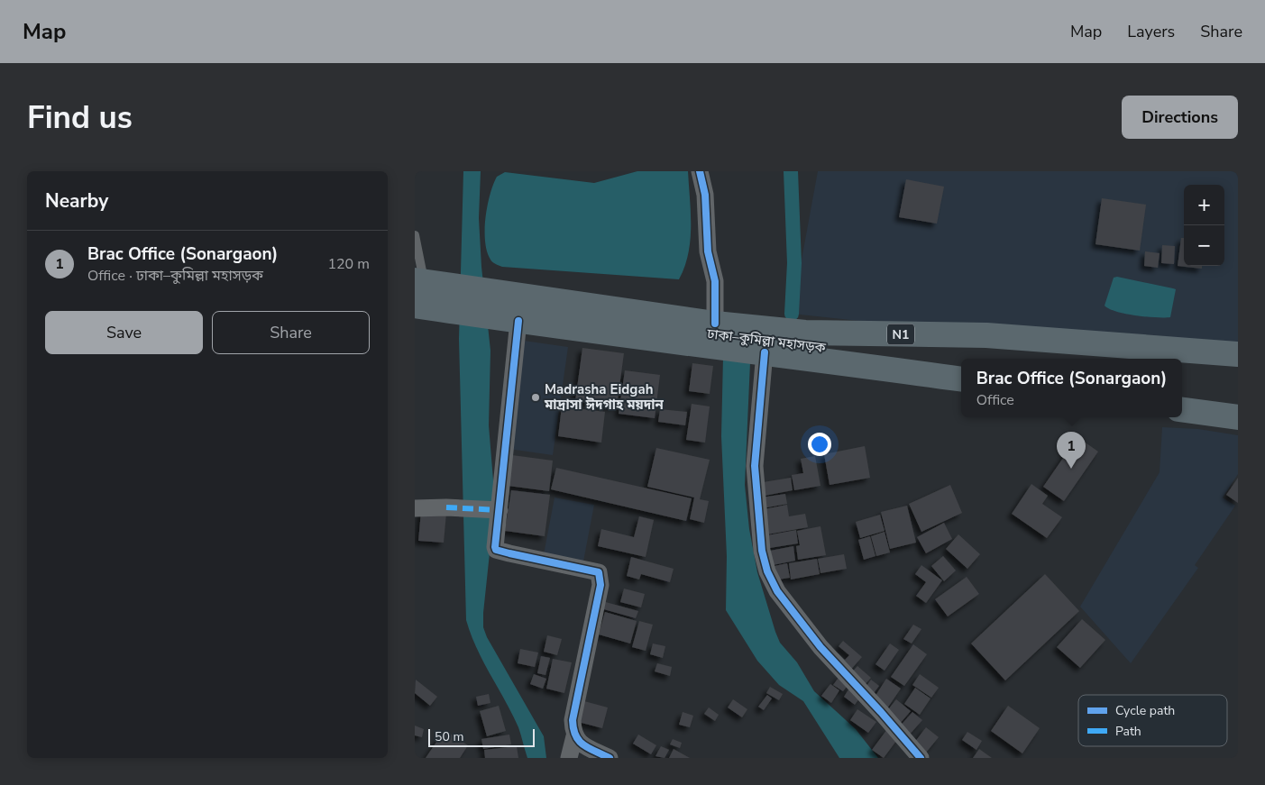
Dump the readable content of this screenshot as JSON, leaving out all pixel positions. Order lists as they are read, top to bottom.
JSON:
{
  "streets": {
    "highway": ["N1", "ঢাকা–কুমিল্লা মহাসড়ক"]
  },
  "places": ["Madrasha Eidgah মাদ্রাসা ঈদগাহ ময়দান"],
  "legend": ["Cycle path", "Path"],
  "scale_bar": "50 m",
  "page": {
    "header": "Map",
    "nav": ["Map", "Layers", "Share"],
    "buttons": [
      "Directions",
      ["Save", "Share"]
    ],
    "title": "Find us",
    "heading": "Nearby",
    "map_buttons": ["+", "−"],
    "list": [
      {
        "mark": "1",
        "name": "Brac Office (Sonargaon)",
        "note": "Office · ঢাকা–কুমিল্লা মহাসড়ক",
        "value": "120 m"
      }
    ],
    "popup": ["Brac Office (Sonargaon)", "Office"],
    "pins": "1",
    "scale": "50 m"
  }
}
